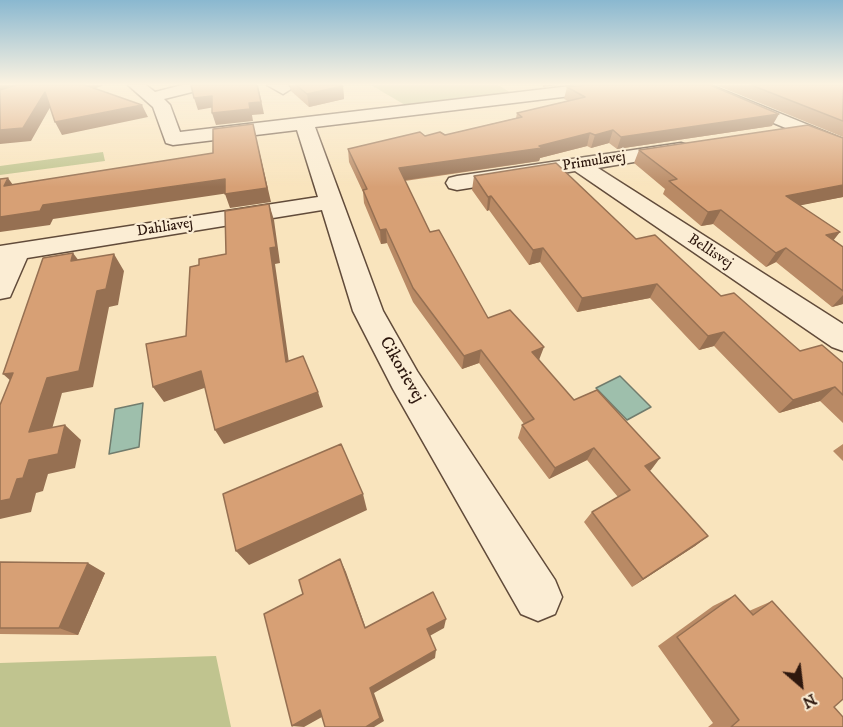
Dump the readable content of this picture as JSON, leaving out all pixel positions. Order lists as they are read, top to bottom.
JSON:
{
  "streets": {
    "street": [
      "Primulavej",
      "Dahliavej",
      "Bellisvej",
      "Cikorievej"
    ]
  },
  "crossings": [
    ["Primulavej", "Bellisvej"],
    ["Dahliavej", "Cikorievej"]
  ],
  "north": "bottom right"
}
